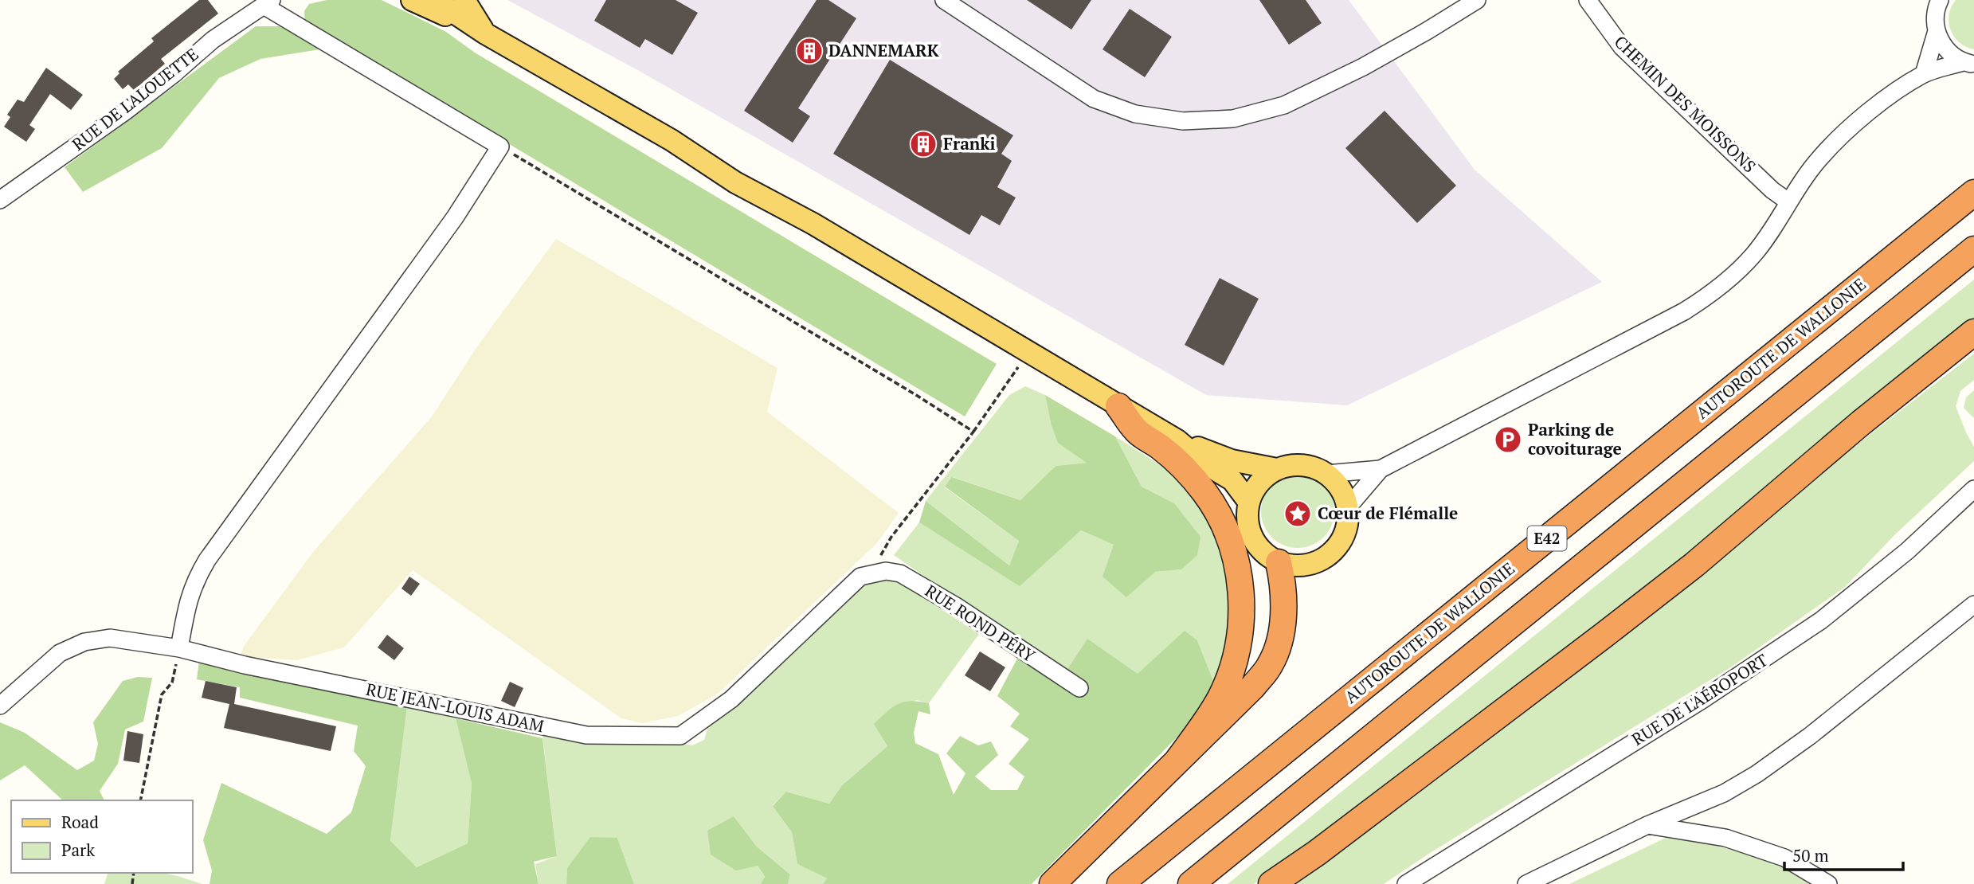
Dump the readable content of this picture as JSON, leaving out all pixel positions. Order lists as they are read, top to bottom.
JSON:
{
  "streets": {
    "highway": ["AUTOROUTE DE WALLONIE", "E42"],
    "street": [
      "RUE DE L'ALOUETTE",
      "CHEMIN DES MOISSONS",
      "RUE ROND PÉRY",
      "RUE DE L'AÉROPORT",
      "RUE JEAN-LOUIS ADAM"
    ]
  },
  "crossings": [
    ["RUE ROND PÉRY", "RUE JEAN-LOUIS ADAM"]
  ],
  "places": {
    "building": ["DANNEMARK", "Franki"],
    "parking": ["Parking de covoiturage"],
    "place": ["Cœur de Flémalle"]
  },
  "legend": ["Road", "Park"],
  "scale_bar": "50 m"
}
